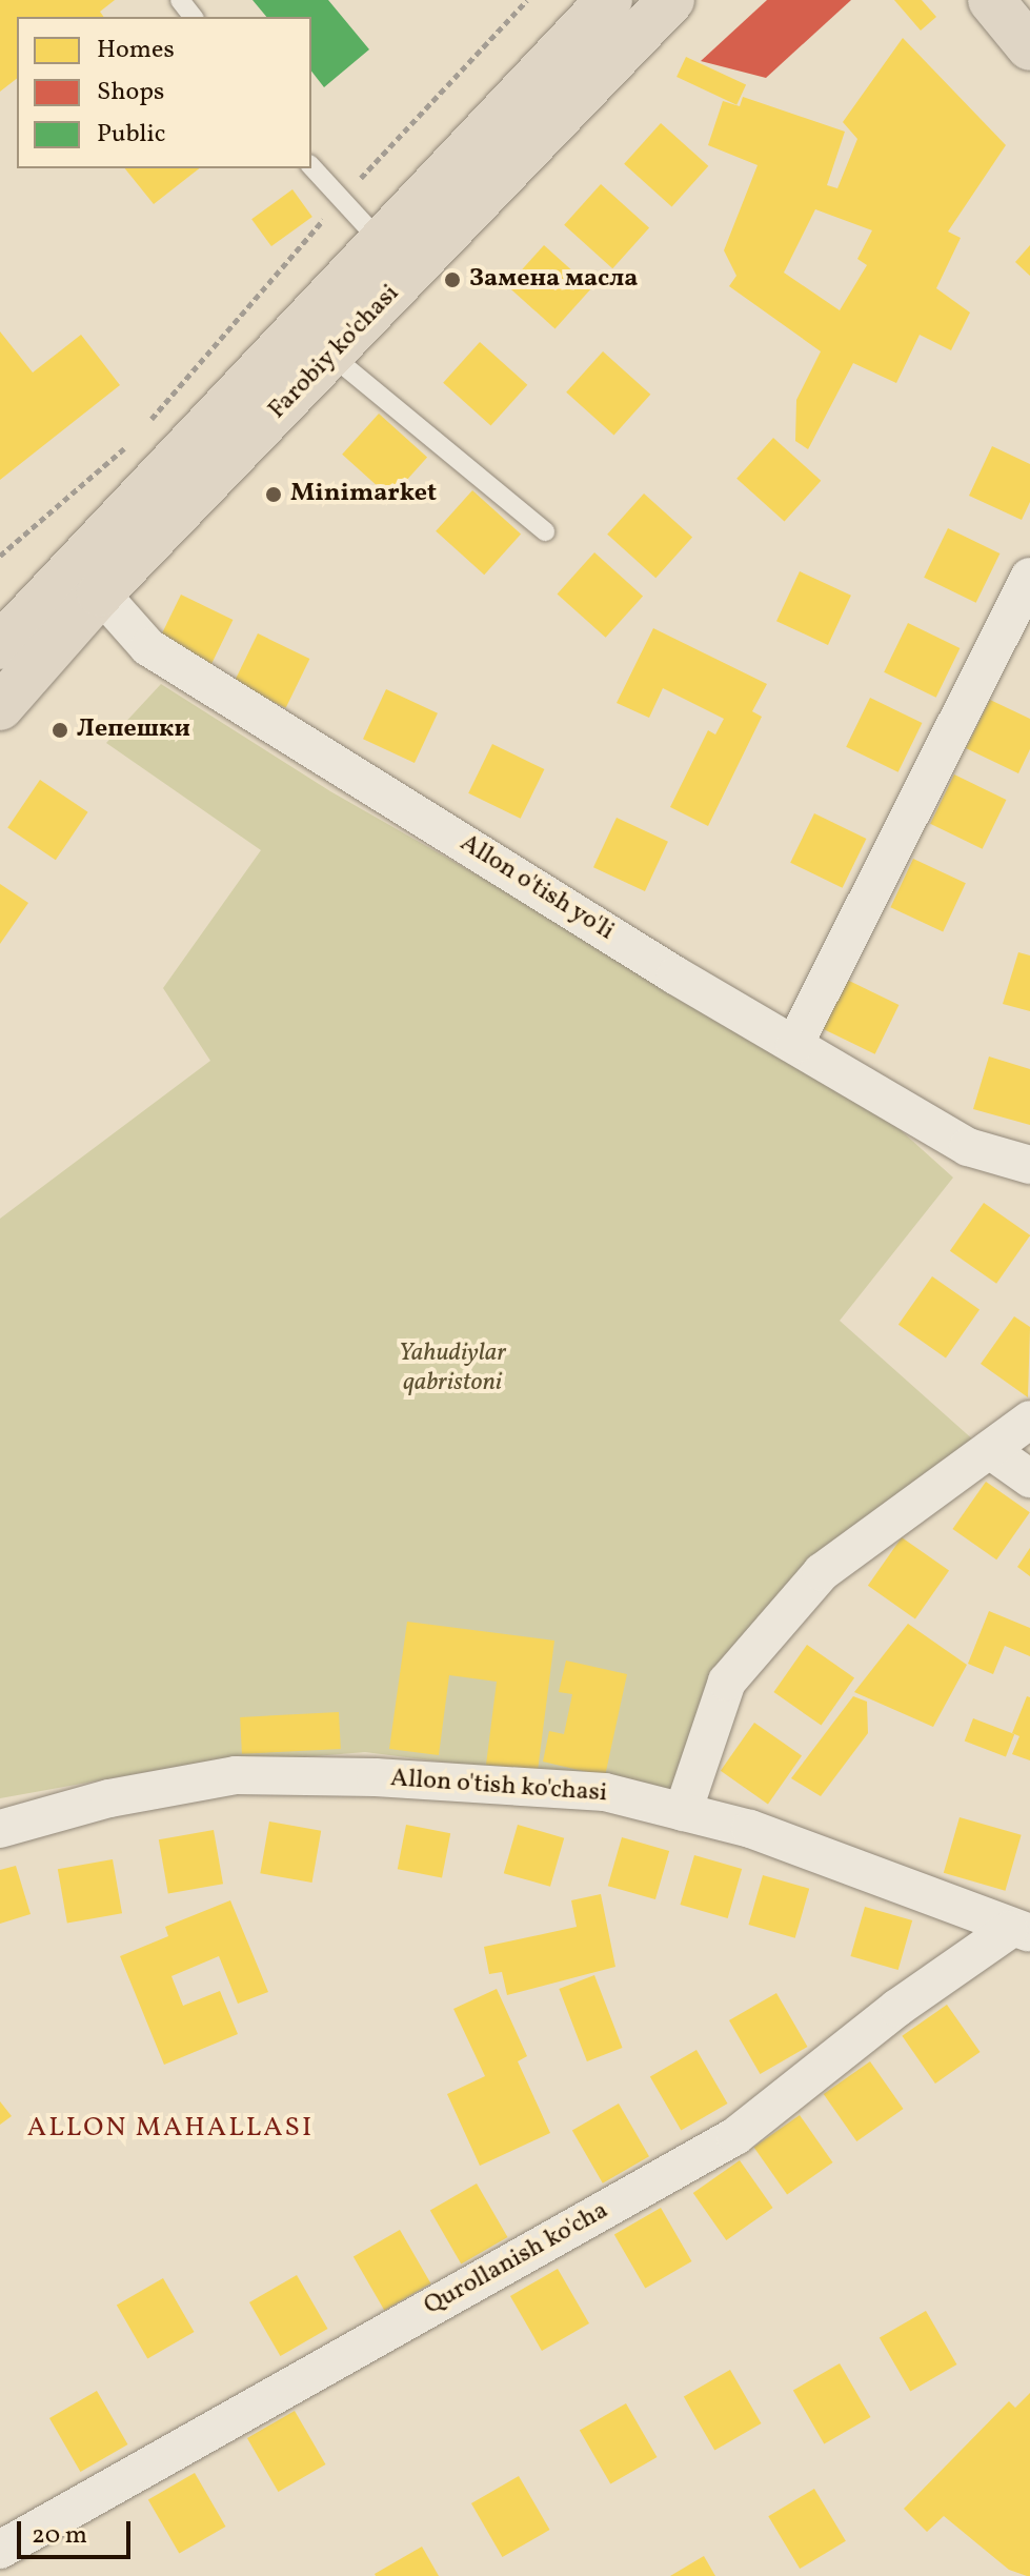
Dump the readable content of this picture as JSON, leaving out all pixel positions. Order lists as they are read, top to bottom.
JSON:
{
  "streets": {
    "main road": ["Farobiy ko'chasi"],
    "street": ["Allon o'tish yo'li", "Allon o'tish ko'chasi", "Qurollanish ko'cha"]
  },
  "crossings": [
    ["Farobiy ko'chasi", "Allon o'tish yo'li"],
    ["Allon o'tish ko'chasi", "Qurollanish ko'cha"]
  ],
  "districts": ["ALLON MAHALLASI"],
  "parks": ["Yahudiylar qabristoni"],
  "places": ["Замена масла", "Minimarket", "Лепешки"],
  "legend": ["Homes", "Shops", "Public"],
  "scale_bar": "20 m"
}
